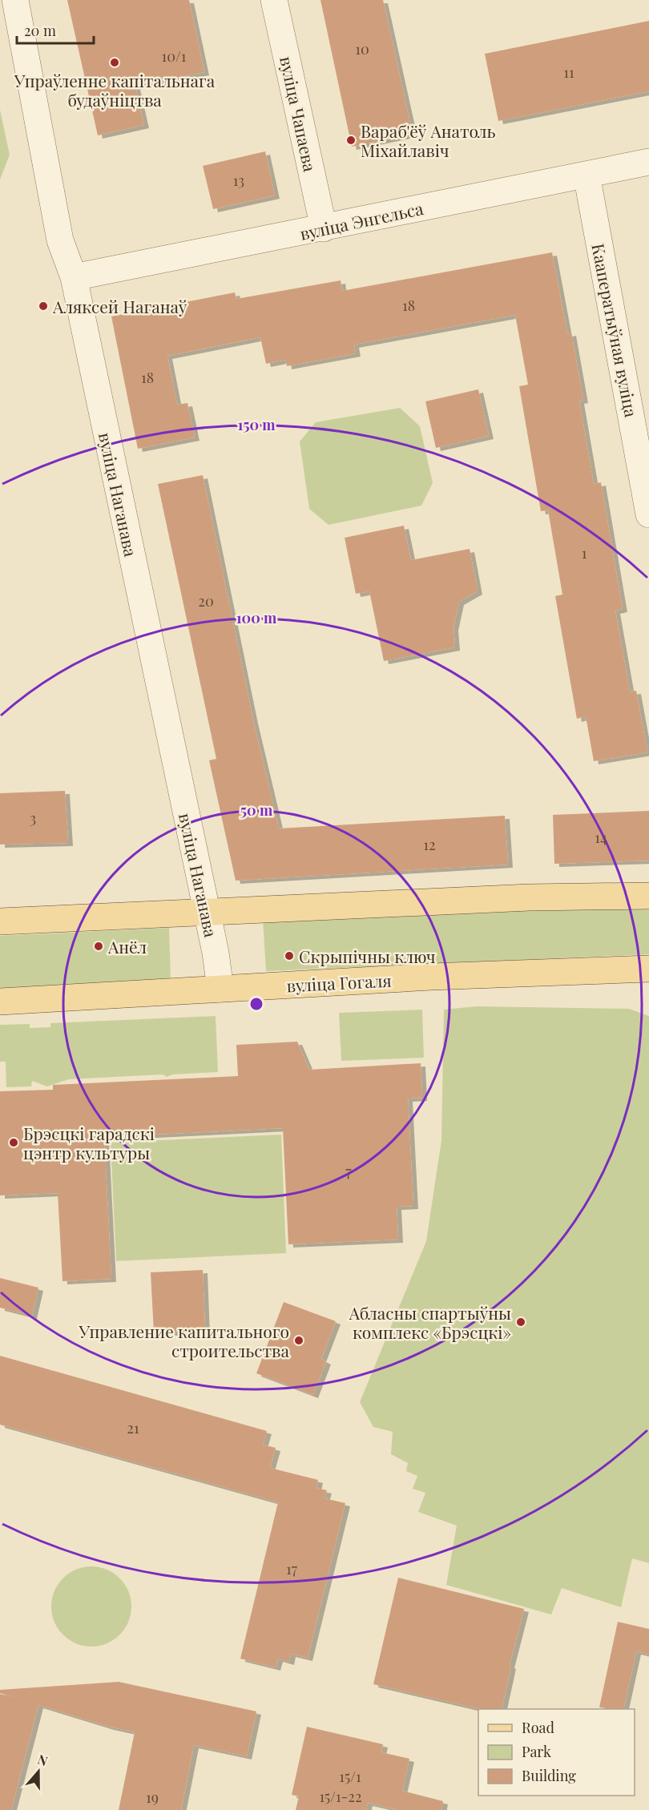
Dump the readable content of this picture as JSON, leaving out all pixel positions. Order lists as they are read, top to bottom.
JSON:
{
  "streets": {
    "main road": ["вуліца Гогаля"],
    "street": [
      "вуліца Чапаева",
      "вуліца Энгельса",
      "Кааператыўная вуліца",
      "вуліца Наганава"
    ]
  },
  "crossings": [
    ["вуліца Чапаева", "вуліца Энгельса"],
    ["вуліца Энгельса", "Кааператыўная вуліца"],
    ["вуліца Энгельса", "вуліца Наганава"],
    ["вуліца Наганава", "вуліца Гогаля"]
  ],
  "places": [
    "Упраўленне капітальнага будаўніцтва",
    "Вараб'ёў Анатоль Міхайлавіч",
    "Аляксей Наганаў",
    "Анёл",
    "Скрыпічны ключ",
    "Брэсцкі гарадскі цэнтр культуры",
    "Абласны спартыўны комплекс «Брэсцкі»",
    "Управление капитального строительства"
  ],
  "house_numbers": [
    "10",
    "10/1",
    "11",
    "13",
    "18",
    "18",
    "1",
    "20",
    "3",
    "14",
    "12",
    "7",
    "21",
    "17",
    "15/1",
    "15/1-22",
    "19"
  ],
  "legend": ["Road", "Park", "Building"],
  "scale_bar": "20 m",
  "north": "top",
  "rings": ["150 m", "100 m", "50 m"]
}
